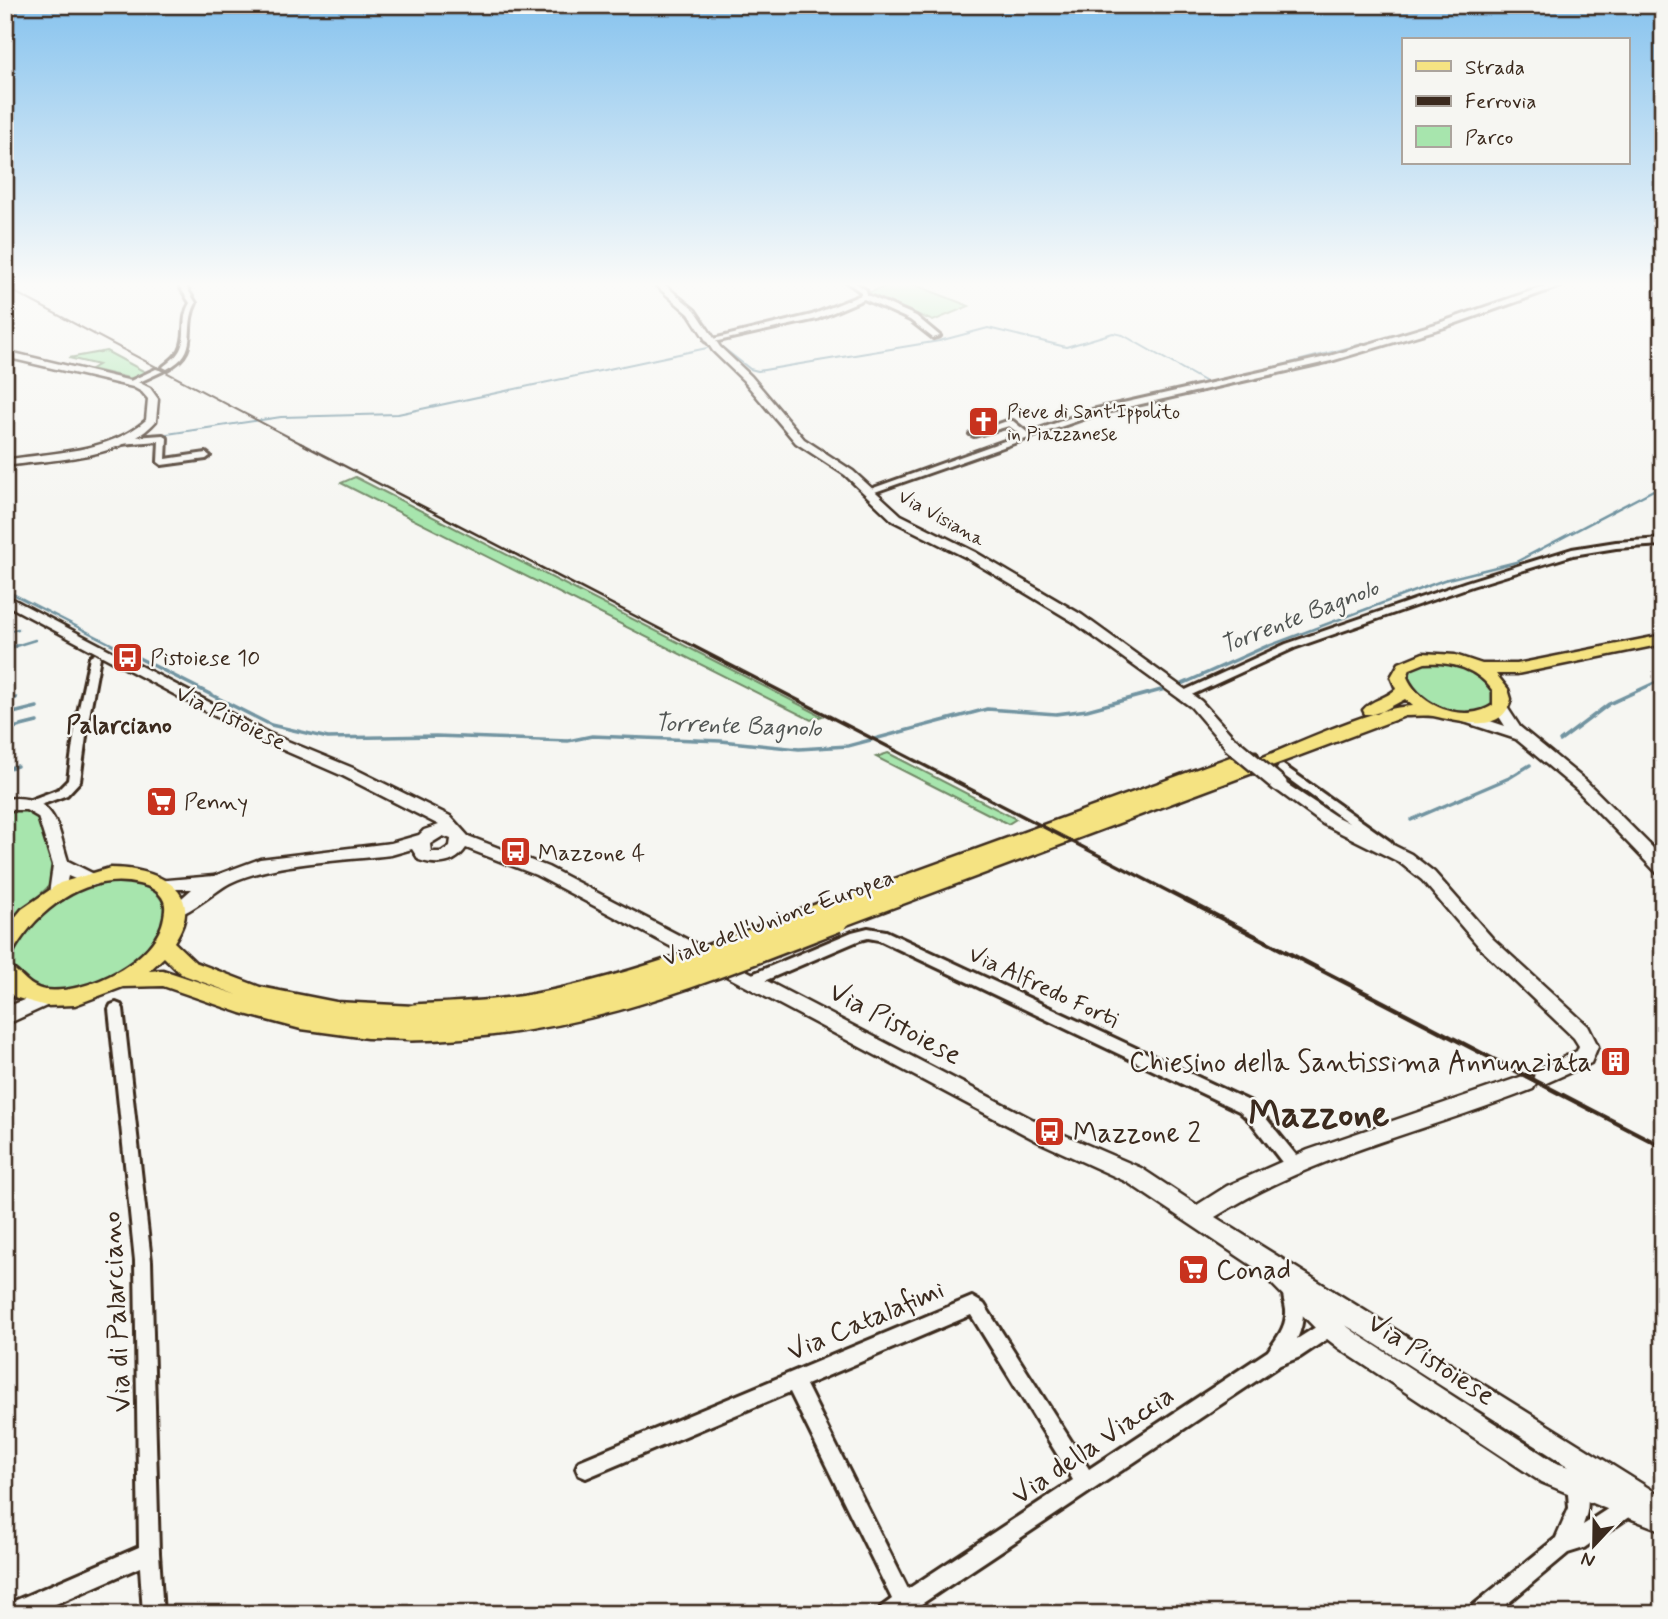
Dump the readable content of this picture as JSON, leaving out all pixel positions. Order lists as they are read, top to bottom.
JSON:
{
  "streets": {
    "main road": ["Viale dell'Unione Europea"],
    "street": [
      "Via Visiana",
      "Via Pistoiese",
      "Via Alfredo Forti",
      "Via di Palarciano",
      "Via Catalafimi",
      "Via della Viaccia"
    ]
  },
  "crossings": [
    ["Via Visiana", "Via Alfredo Forti"],
    ["Via Pistoiese", "Via Alfredo Forti"],
    ["Via Pistoiese", "Via della Viaccia"],
    ["Via Catalafimi", "Via della Viaccia"]
  ],
  "districts": ["Palarciano", "Mazzone"],
  "water": ["Torrente Bagnolo"],
  "places": {
    "church": ["Pieve di Sant'Ippolito in Piazzanese"],
    "bus stop": ["Pistoiese 10", "Mazzone 4", "Mazzone 2"],
    "supermarket": ["Penny", "Conad"],
    "building": ["Chiesino della Santissima Annunziata"]
  },
  "legend": ["Strada", "Ferrovia", "Parco"],
  "north": "bottom"
}
